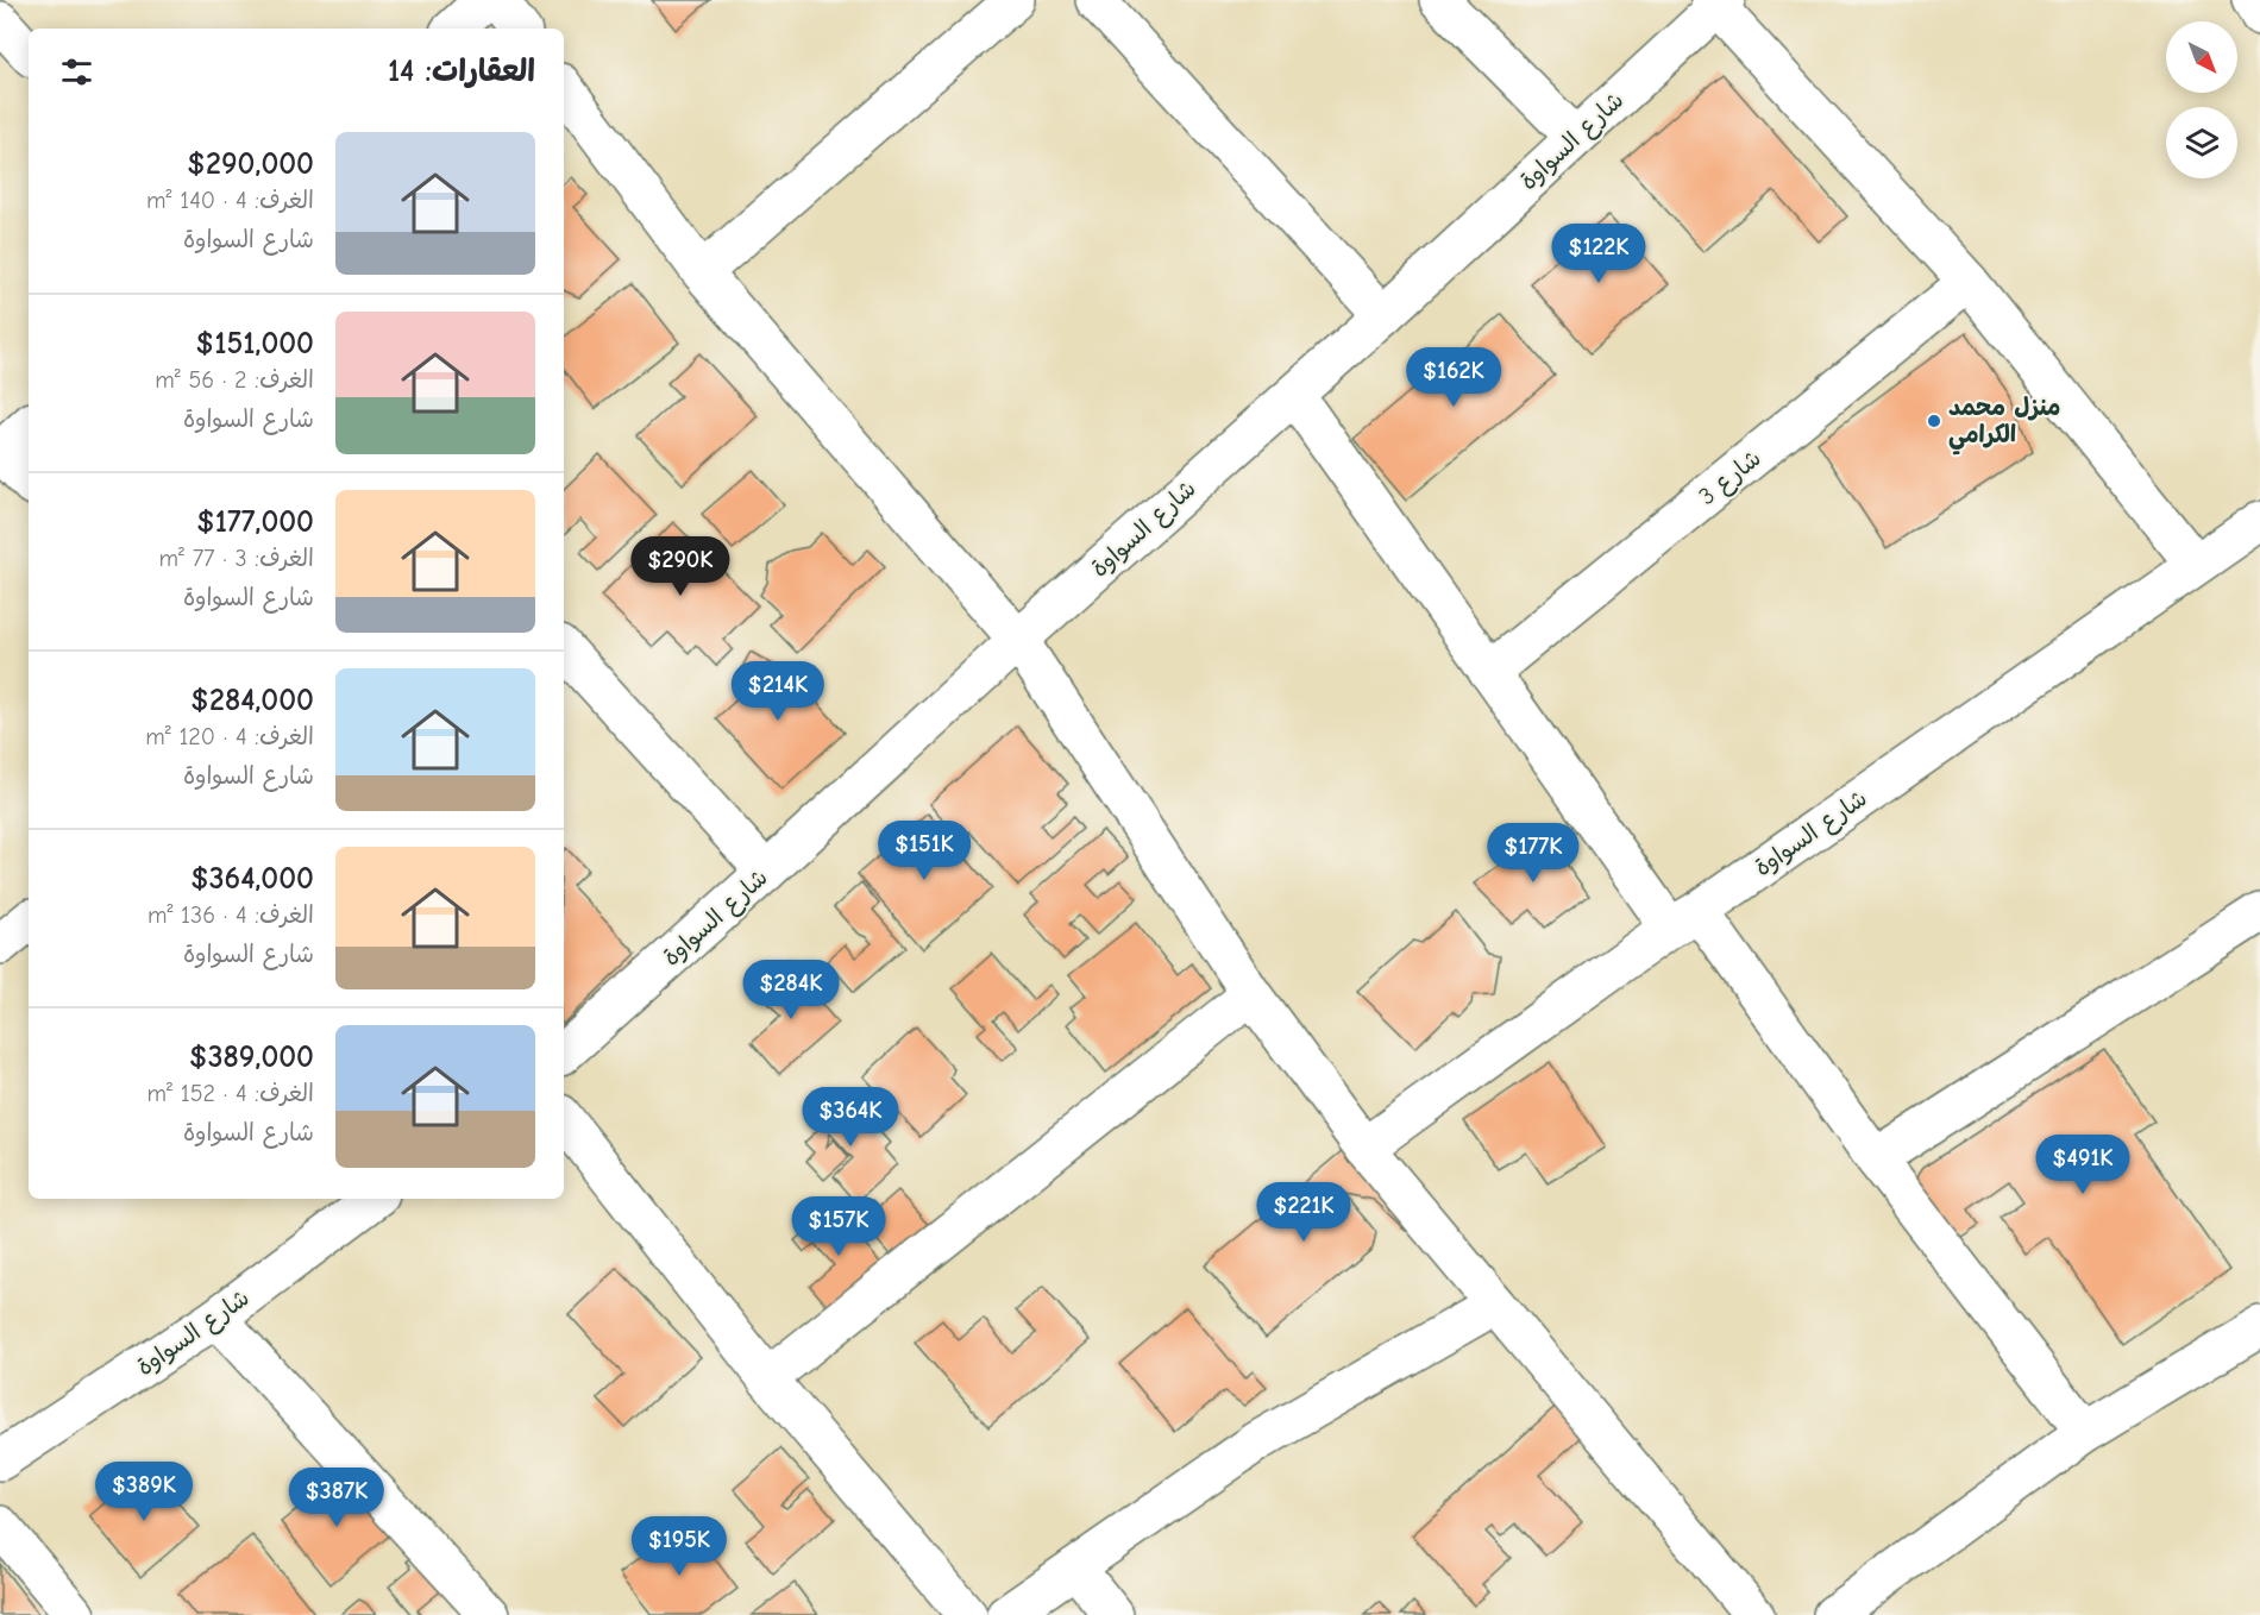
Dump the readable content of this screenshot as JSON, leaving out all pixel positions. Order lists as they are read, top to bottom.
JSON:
{
  "streets": {
    "street": ["شارع السواوة", "شارع 3"]
  },
  "places": ["منزل محمد الكرامي"],
  "north": "bottom right",
  "page": {
    "heading": "العقارات: 14",
    "list": [
      {
        "name": "$290,000",
        "note": "الغرف: 4 · 140 m² · شارع السواوة"
      },
      {
        "name": "$151,000",
        "note": "الغرف: 2 · 56 m² · شارع السواوة"
      },
      {
        "name": "$177,000",
        "note": "الغرف: 3 · 77 m² · شارع السواوة"
      },
      {
        "name": "$284,000",
        "note": "الغرف: 4 · 120 m² · شارع السواوة"
      },
      {
        "name": "$364,000",
        "note": "الغرف: 4 · 136 m² · شارع السواوة"
      },
      {
        "name": "$389,000",
        "note": "الغرف: 4 · 152 m² · شارع السواوة"
      }
    ],
    "price": [
      "$122K",
      "$162K",
      "$290K",
      "$214K",
      "$151K",
      "$177K",
      "$284K",
      "$364K",
      "$491K",
      "$221K",
      "$157K",
      "$389K",
      "$387K",
      "$195K"
    ]
  }
}
